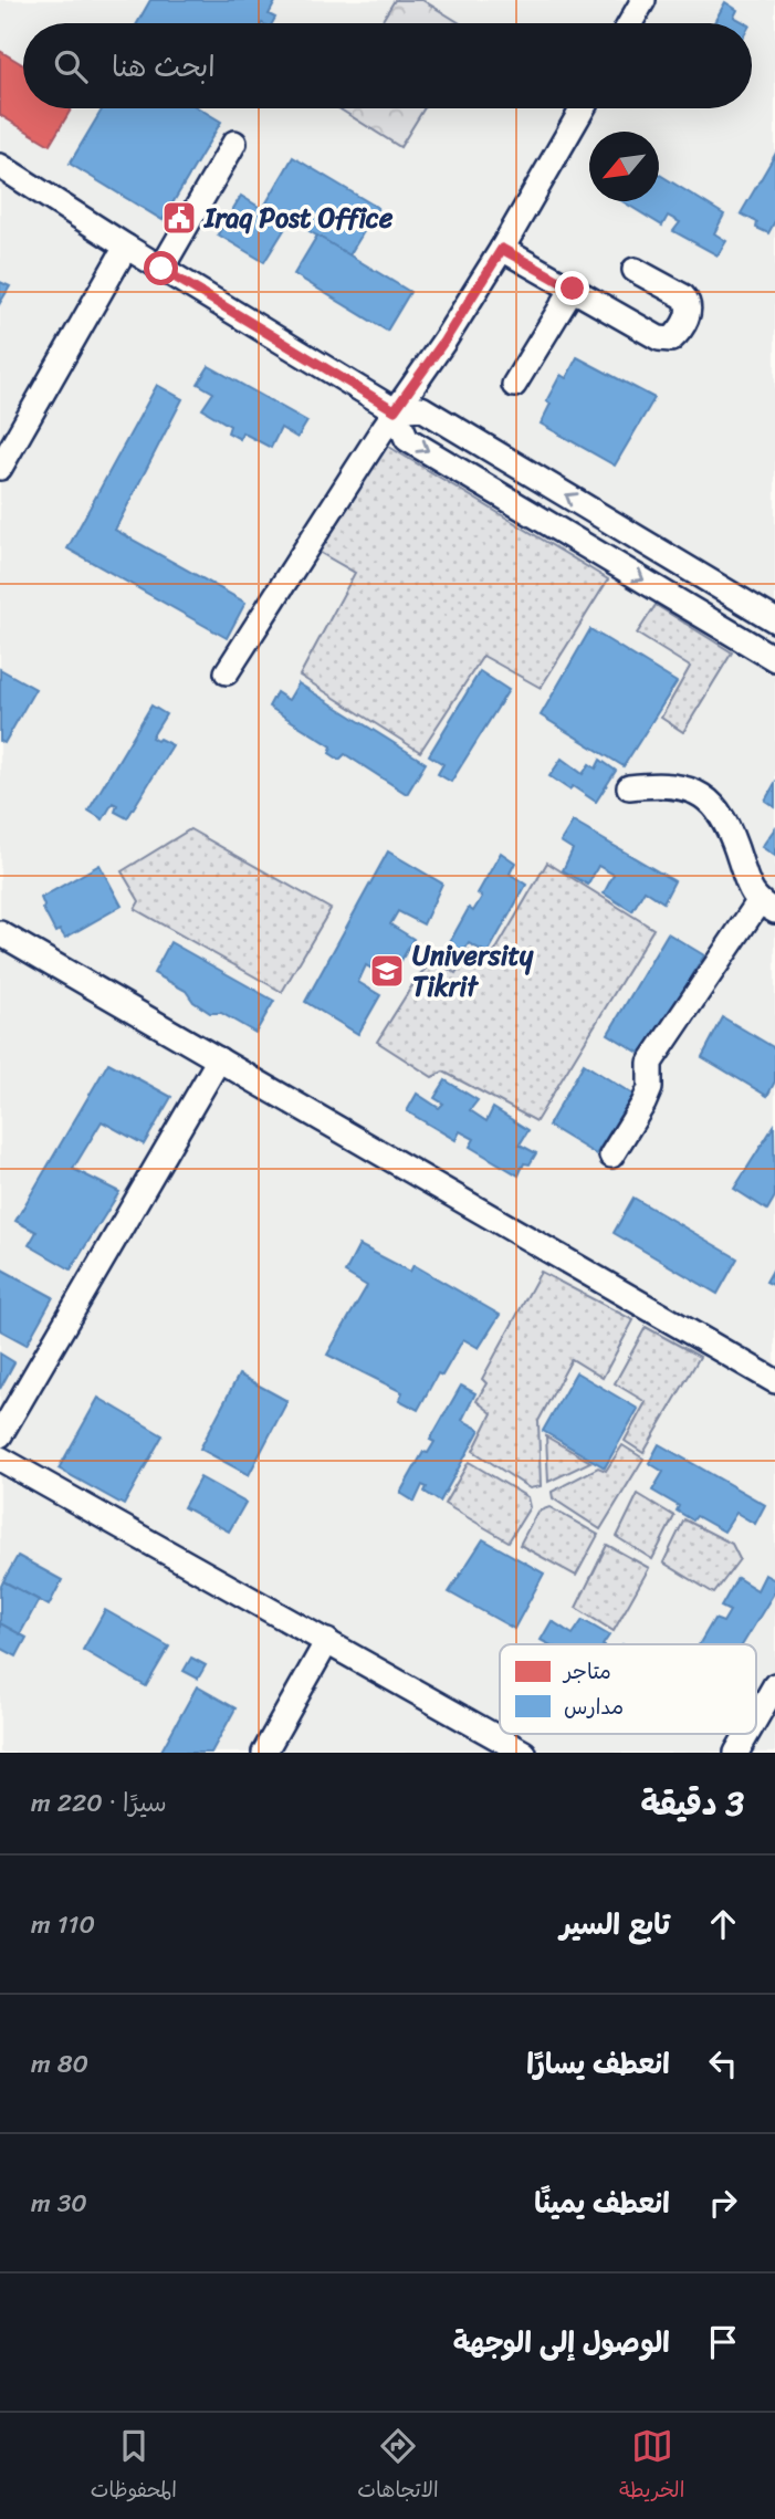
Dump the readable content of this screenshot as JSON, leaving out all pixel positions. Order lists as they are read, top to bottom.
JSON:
{
  "places": {
    "public building": ["Iraq Post Office"],
    "school or university": ["University Tikrit"]
  },
  "legend": ["متاجر", "مدارس"],
  "north": "bottom left",
  "page": {
    "search": "ابحث هنا",
    "heading": ["3 دقيقة", "سيرًا · 220 m"],
    "list": [
      ["تابع السير", "110 m"],
      ["انعطف يسارًا", "80 m"],
      ["انعطف يمينًا", "30 m"],
      "الوصول إلى الوجهة"
    ],
    "nav": ["الخريطة", "الاتجاهات", "المحفوظات"]
  }
}
